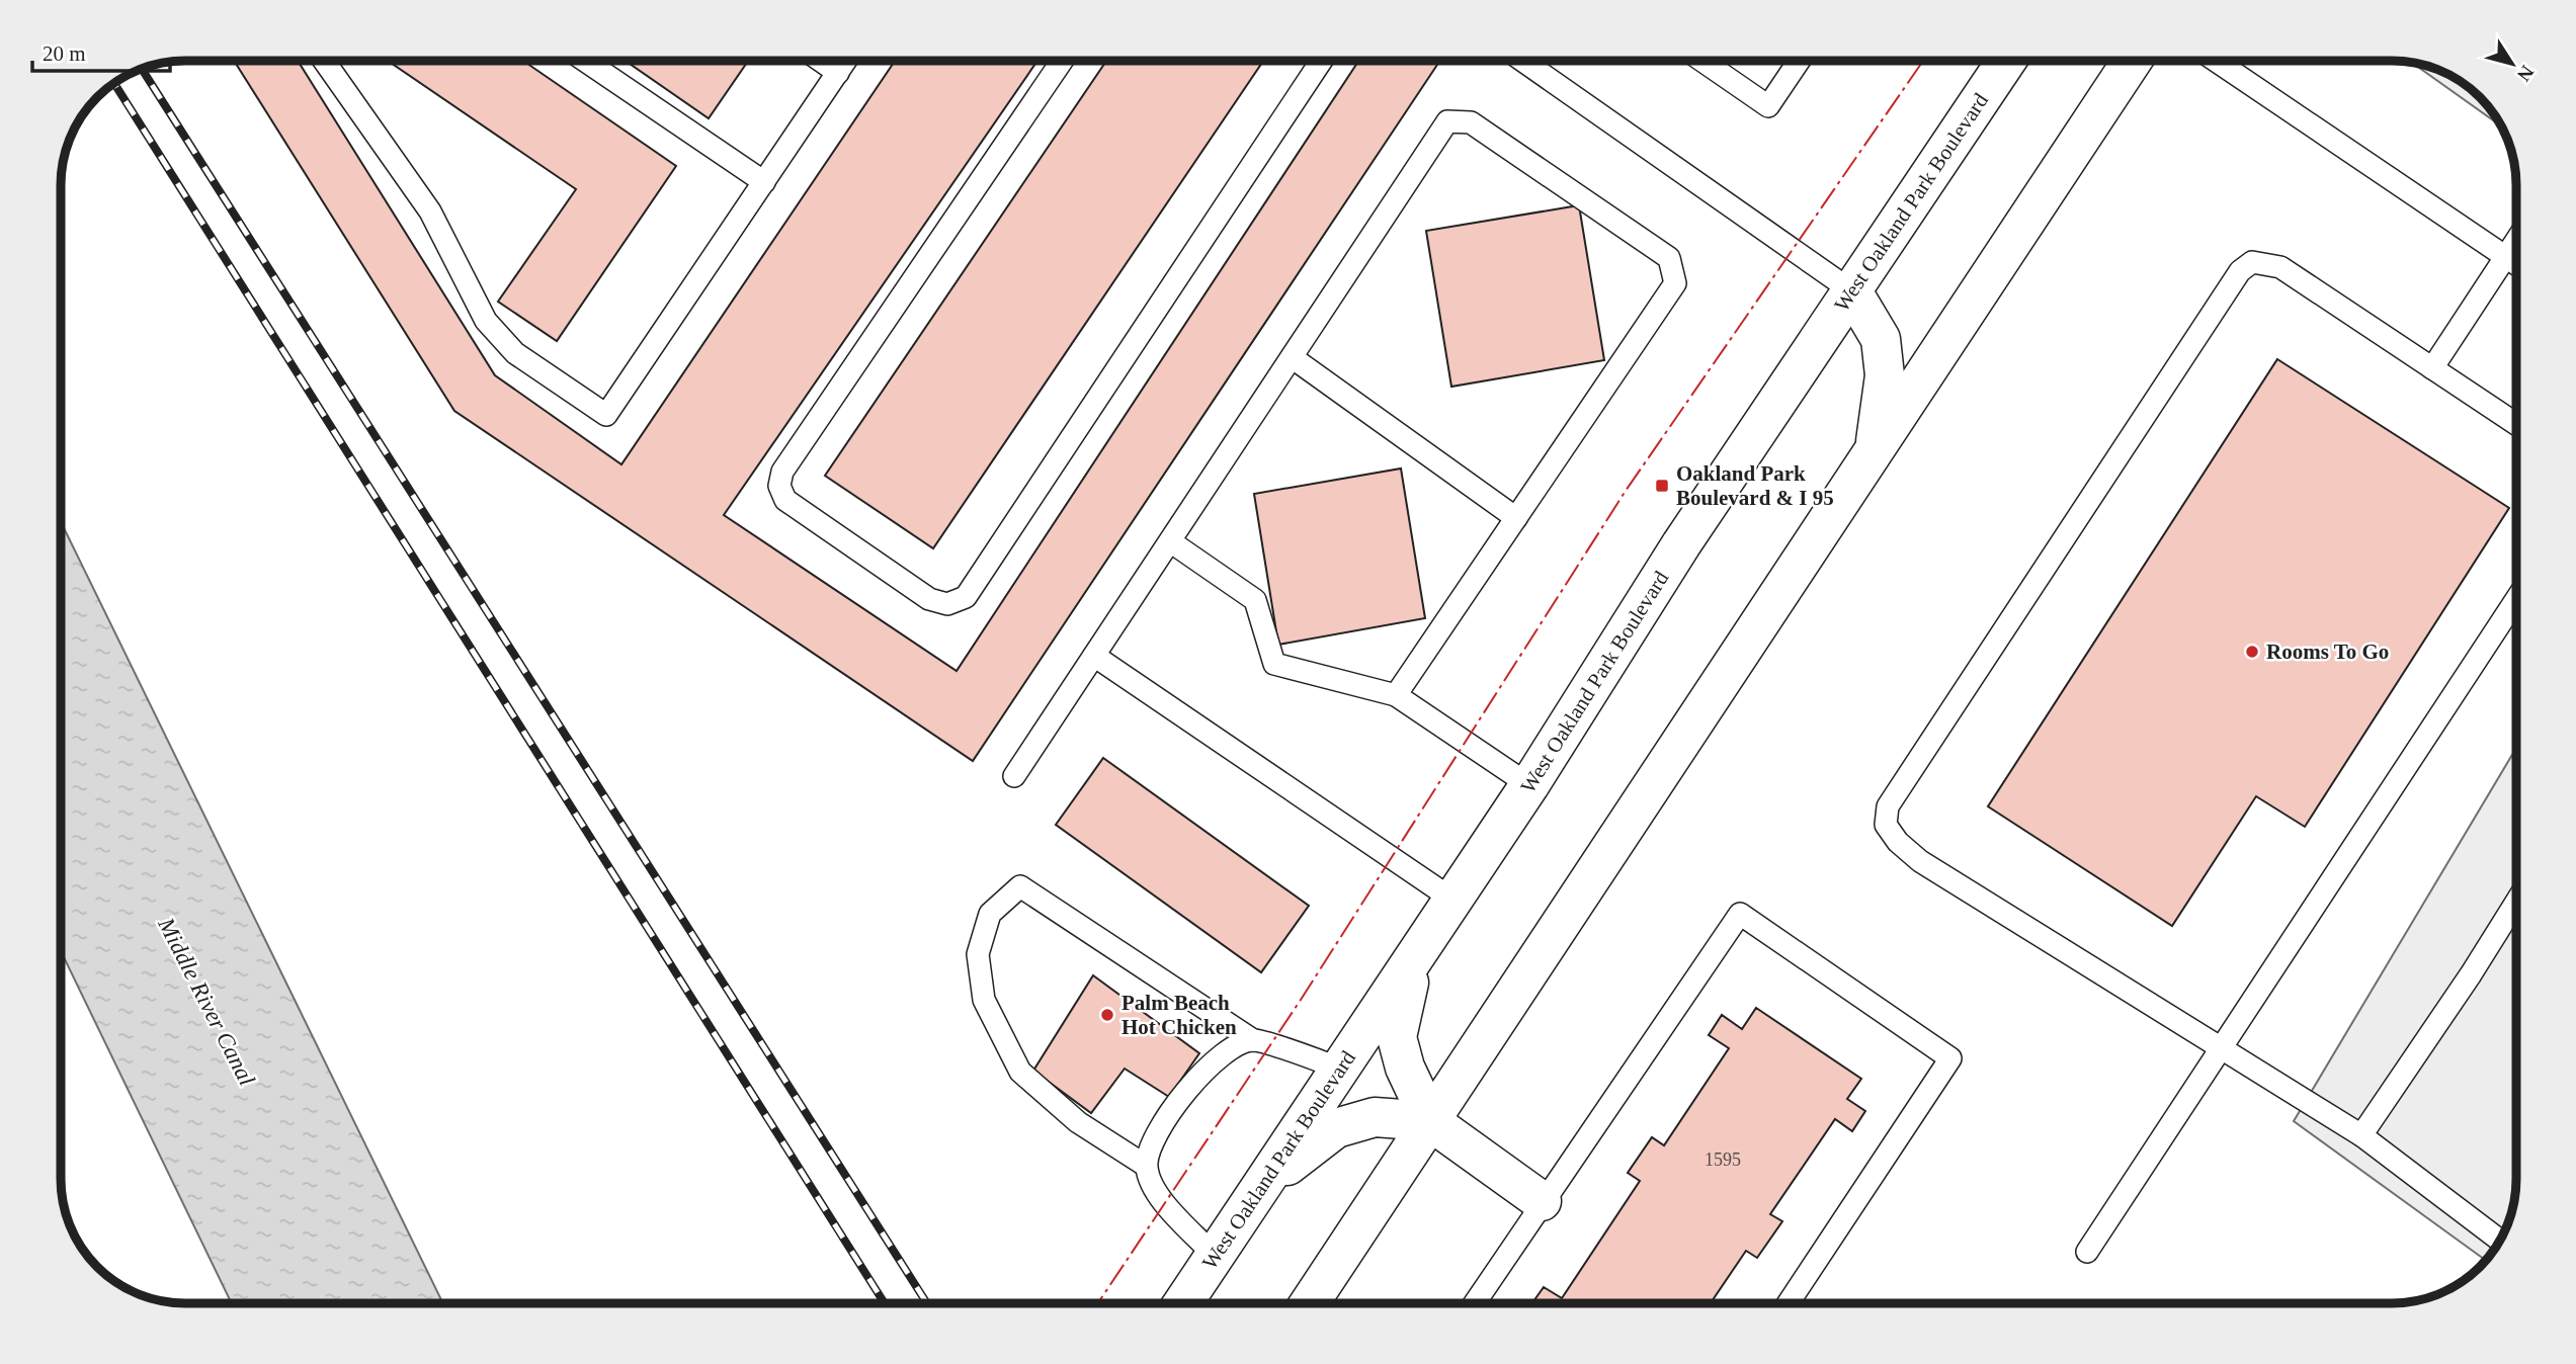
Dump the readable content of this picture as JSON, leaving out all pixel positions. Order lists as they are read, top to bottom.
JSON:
{
  "streets": {
    "main road": ["West Oakland Park Boulevard"]
  },
  "water": ["Middle River Canal"],
  "places": {
    "transit": ["Oakland Park Boulevard & I 95"],
    "other": ["Rooms To Go", "Palm Beach Hot Chicken"]
  },
  "house_numbers": ["1595"],
  "scale_bar": "20 m",
  "north": "bottom right"
}
